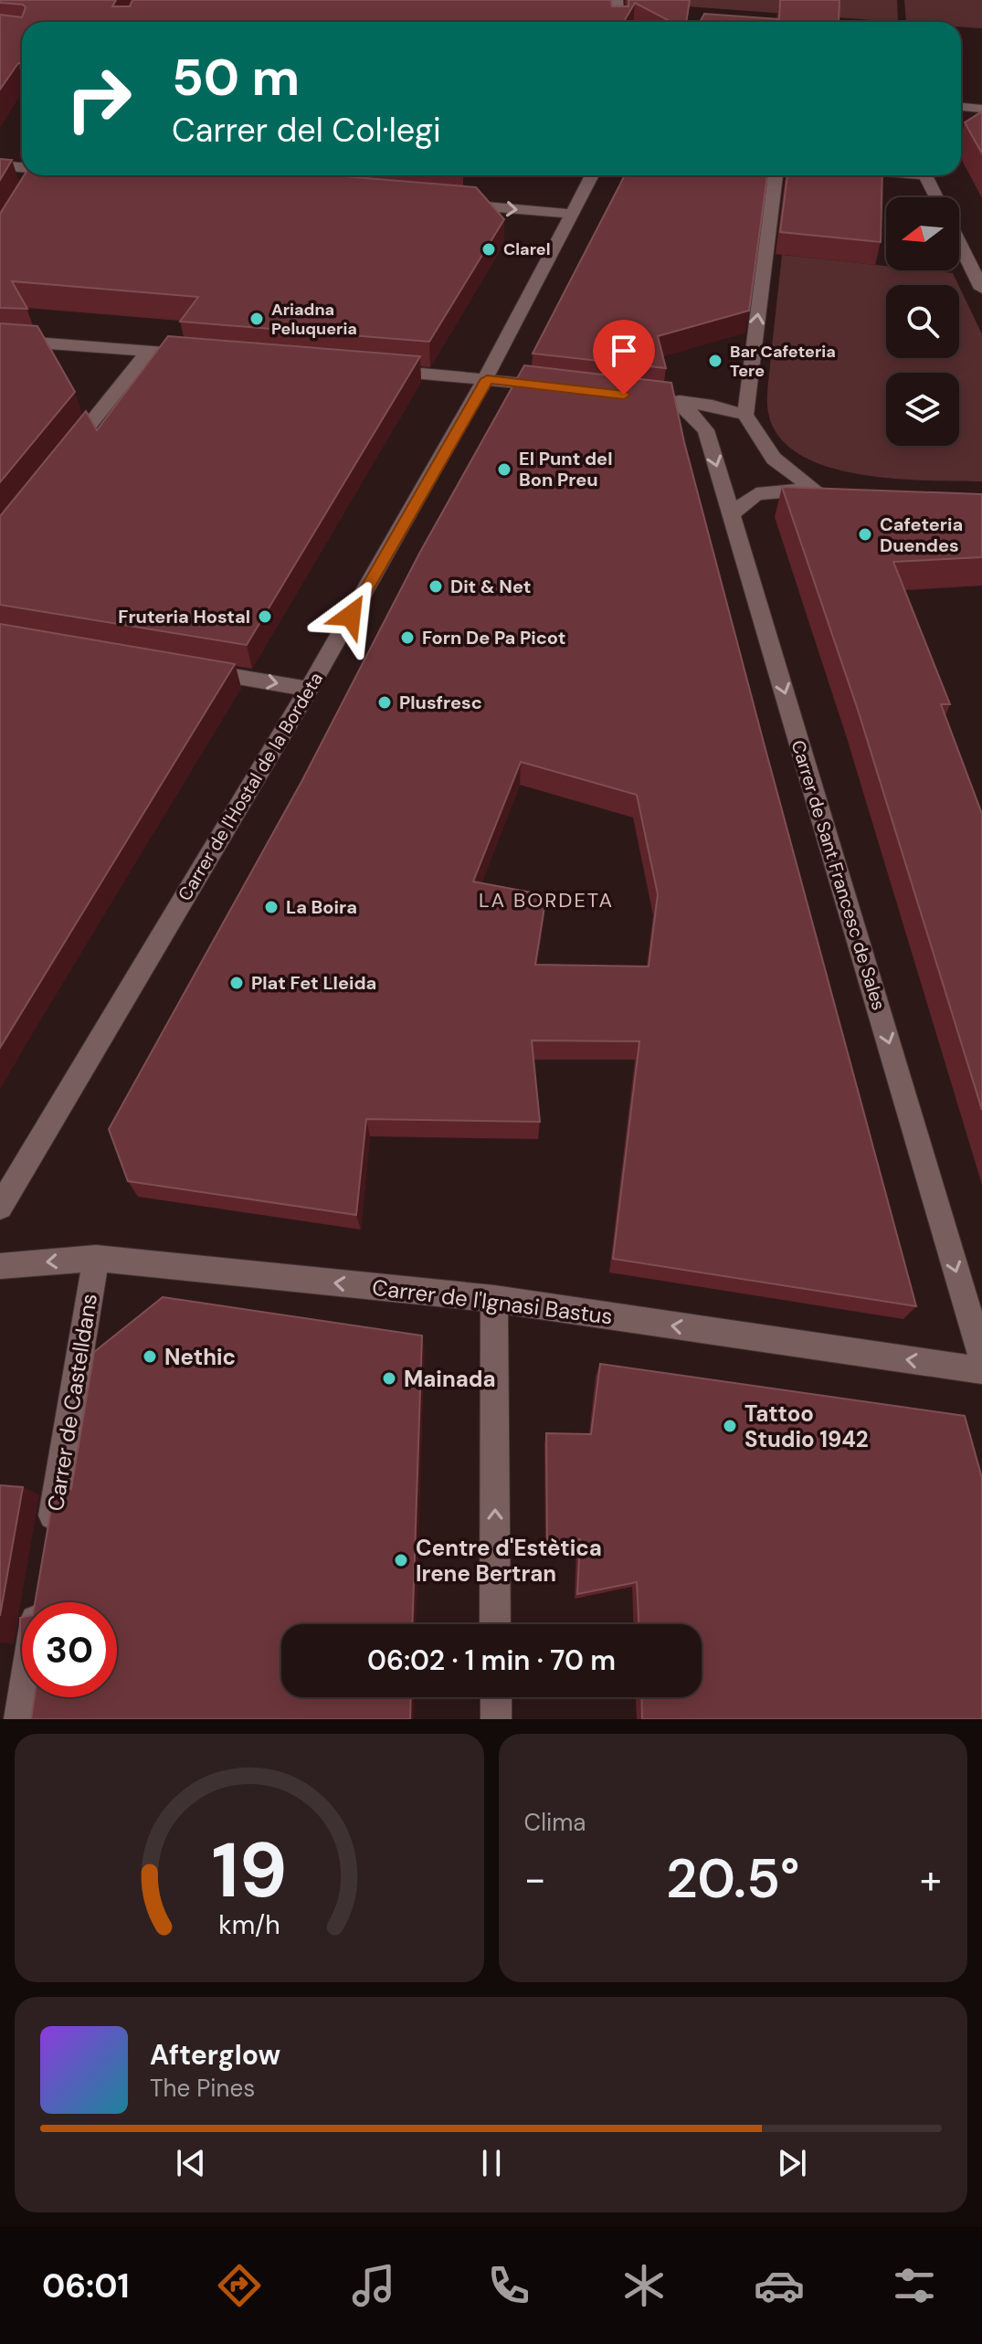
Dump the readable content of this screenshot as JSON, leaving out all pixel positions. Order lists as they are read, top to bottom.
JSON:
{
  "streets": {
    "street": [
      "Carrer de l'Hostal de la Bordeta",
      "Carrer de Sant Francesc de Sales",
      "Carrer de l'Ignasi Bastus",
      "Carrer de Castelldans"
    ]
  },
  "crossings": [
    ["Carrer de l'Ignasi Bastus", "Carrer de Castelldans"]
  ],
  "one_way": ["Carrer de Sant Francesc de Sales", "Carrer de l'Ignasi Bastus"],
  "districts": ["LA BORDETA"],
  "places": [
    "Clarel",
    "Ariadna Peluqueria",
    "Bar Cafeteria Tere",
    "El Punt del Bon Preu",
    "Cafeteria Duendes",
    "Dit & Net",
    "Fruteria Hostal",
    "Forn De Pa Picot",
    "Plusfresc",
    "La Boira",
    "Plat Fet Lleida",
    "Nethic",
    "Mainada",
    "Tattoo Studio 1942",
    "Centre d'Estètica Irene Bertran"
  ],
  "north": "left",
  "page": {
    "turn": ["50 m", "Carrer del Col·legi"],
    "limit": "30",
    "trip": "06:02 · 1 min · 70 m",
    "tile": "Clima",
    "heat": ["−", "20.5°", "+"],
    "song": ["Afterglow", "The Pines"],
    "tabs": "06:01",
    "gauge": ["19", "km/h"]
  }
}
